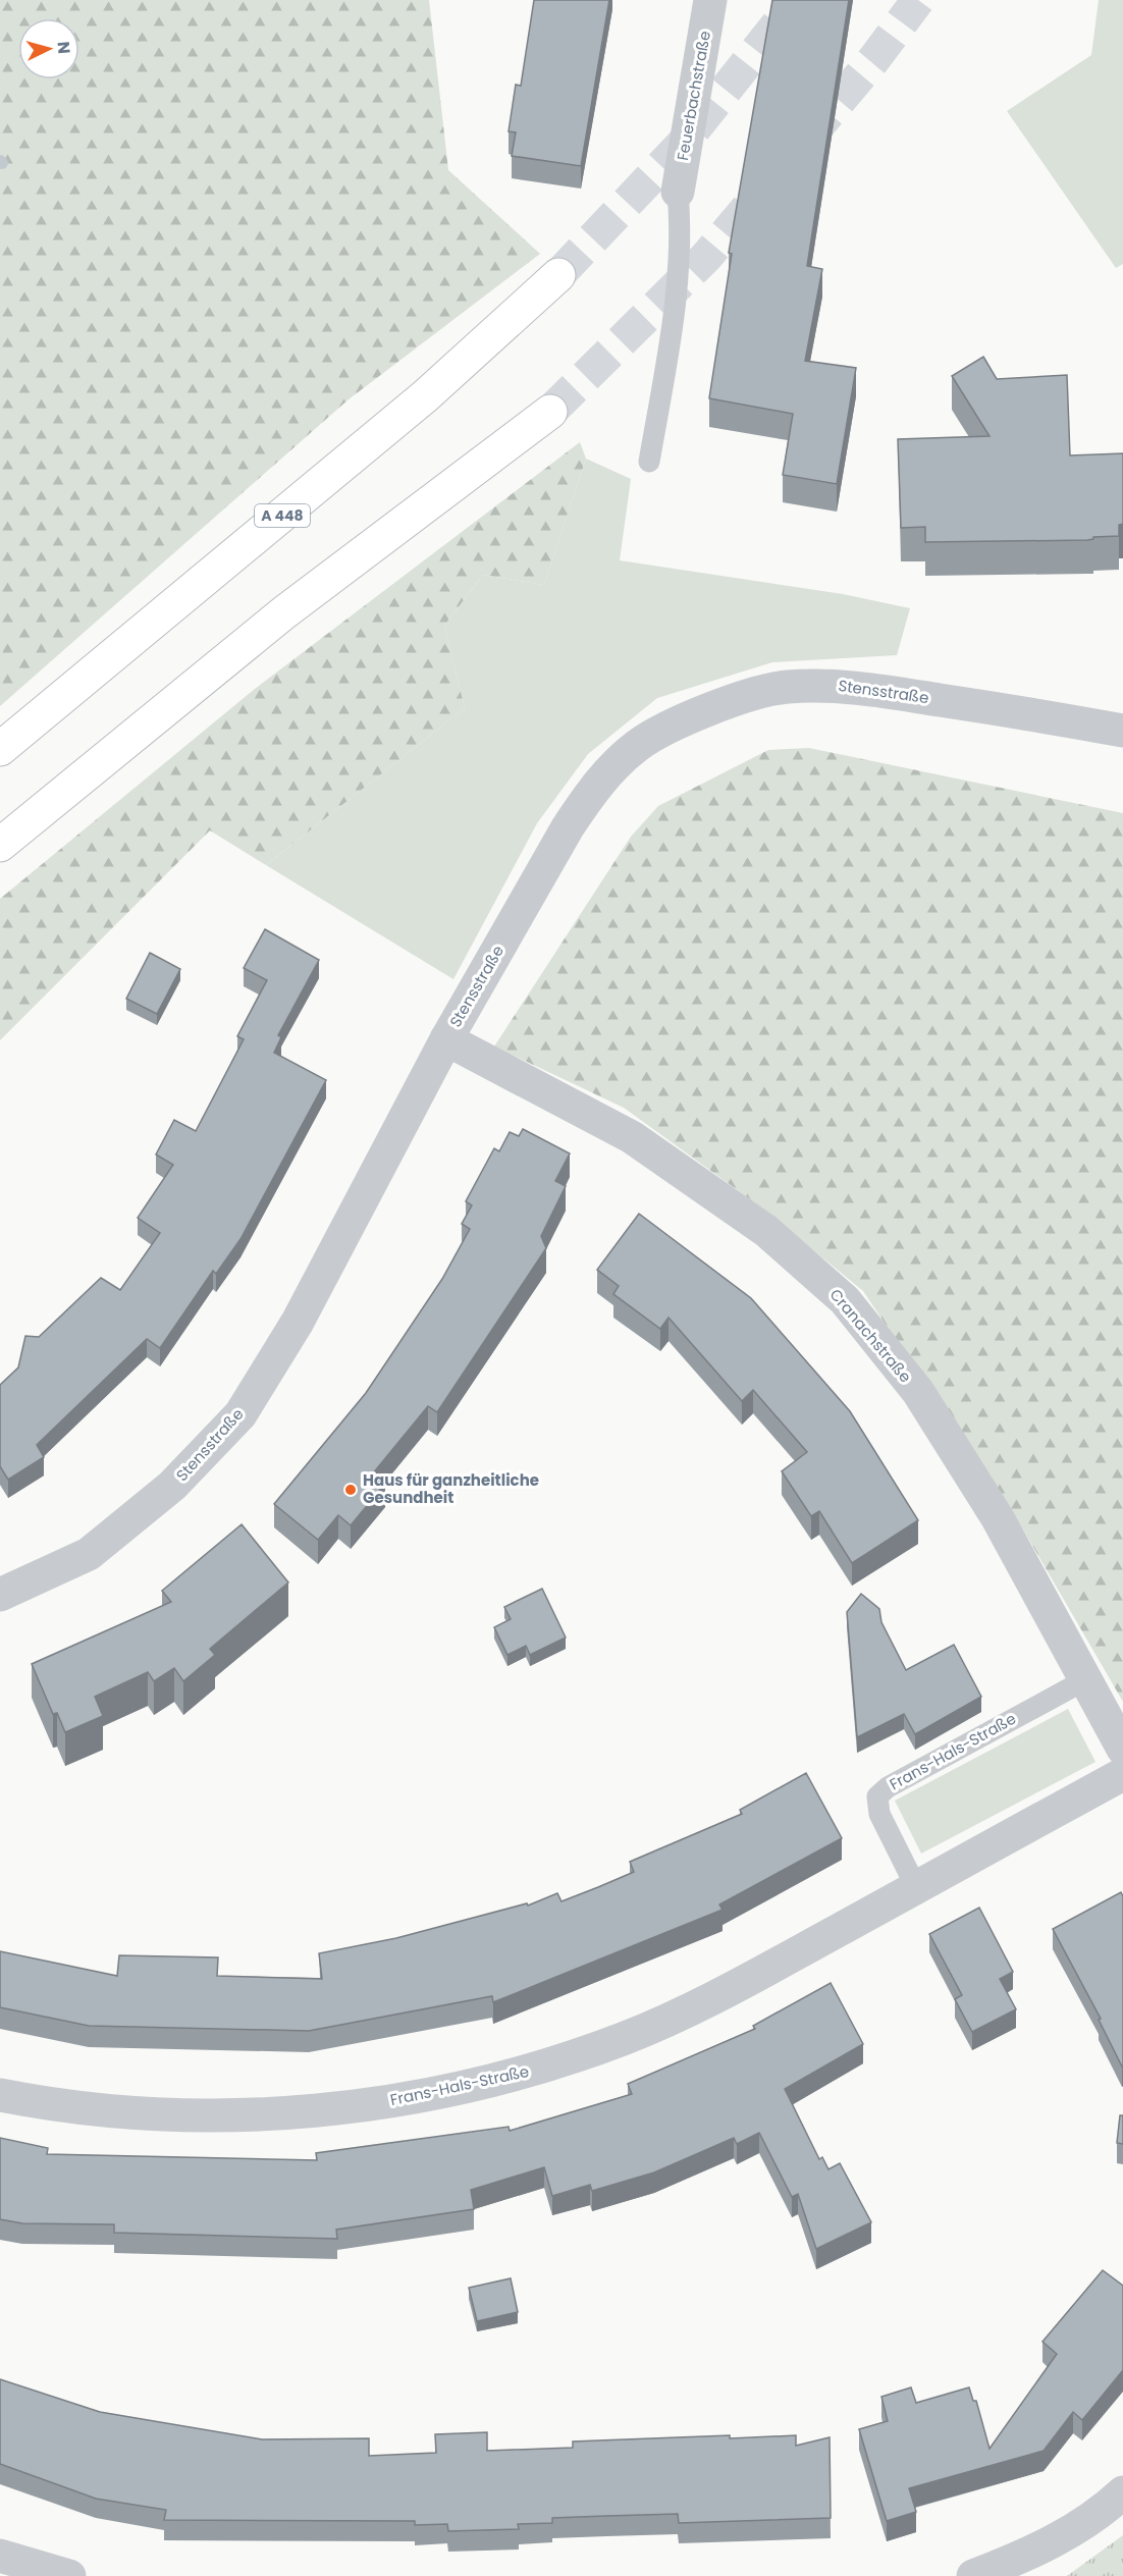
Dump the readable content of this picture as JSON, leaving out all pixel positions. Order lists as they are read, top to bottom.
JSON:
{
  "streets": {
    "highway": ["A 448"],
    "street": [
      "Feuerbachstraße",
      "Stensstraße",
      "Cranachstraße",
      "Frans-Hals-Straße"
    ]
  },
  "crossings": [
    ["Stensstraße", "Cranachstraße"],
    ["Cranachstraße", "Frans-Hals-Straße"]
  ],
  "places": ["Haus für ganzheitliche Gesundheit"],
  "north": "right"
}
